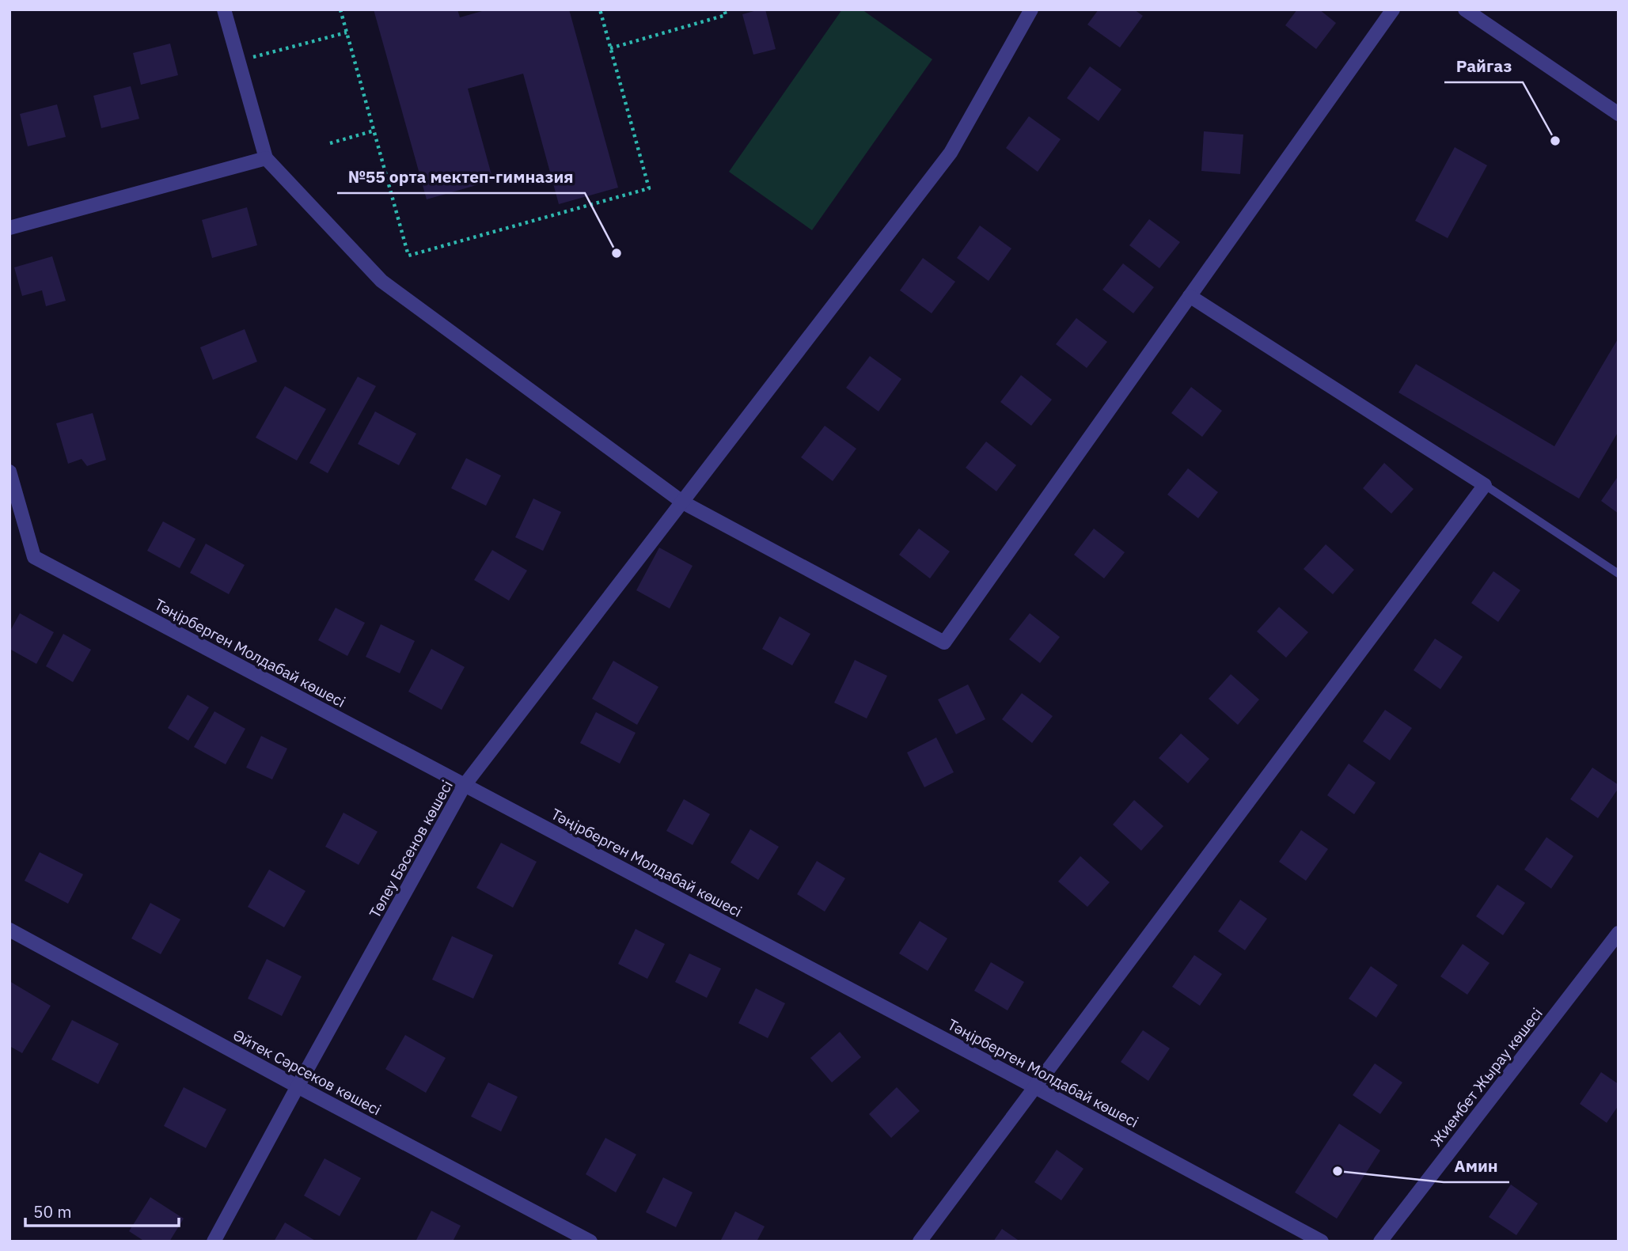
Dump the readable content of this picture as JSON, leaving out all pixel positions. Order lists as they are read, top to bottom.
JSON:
{
  "streets": {
    "street": [
      "Тәңірберген Молдабай көшесі",
      "Төлеу Бәсенов көшесі",
      "Әйтек Сәрсеков көшесі",
      "Жиембет Жырау көшесі"
    ]
  },
  "crossings": [
    ["Тәңірберген Молдабай көшесі", "Төлеу Бәсенов көшесі"],
    ["Төлеу Бәсенов көшесі", "Әйтек Сәрсеков көшесі"]
  ],
  "places": ["Райгаз", "№55 орта мектеп-гимназия", "Амин"],
  "scale_bar": "50 m"
}
